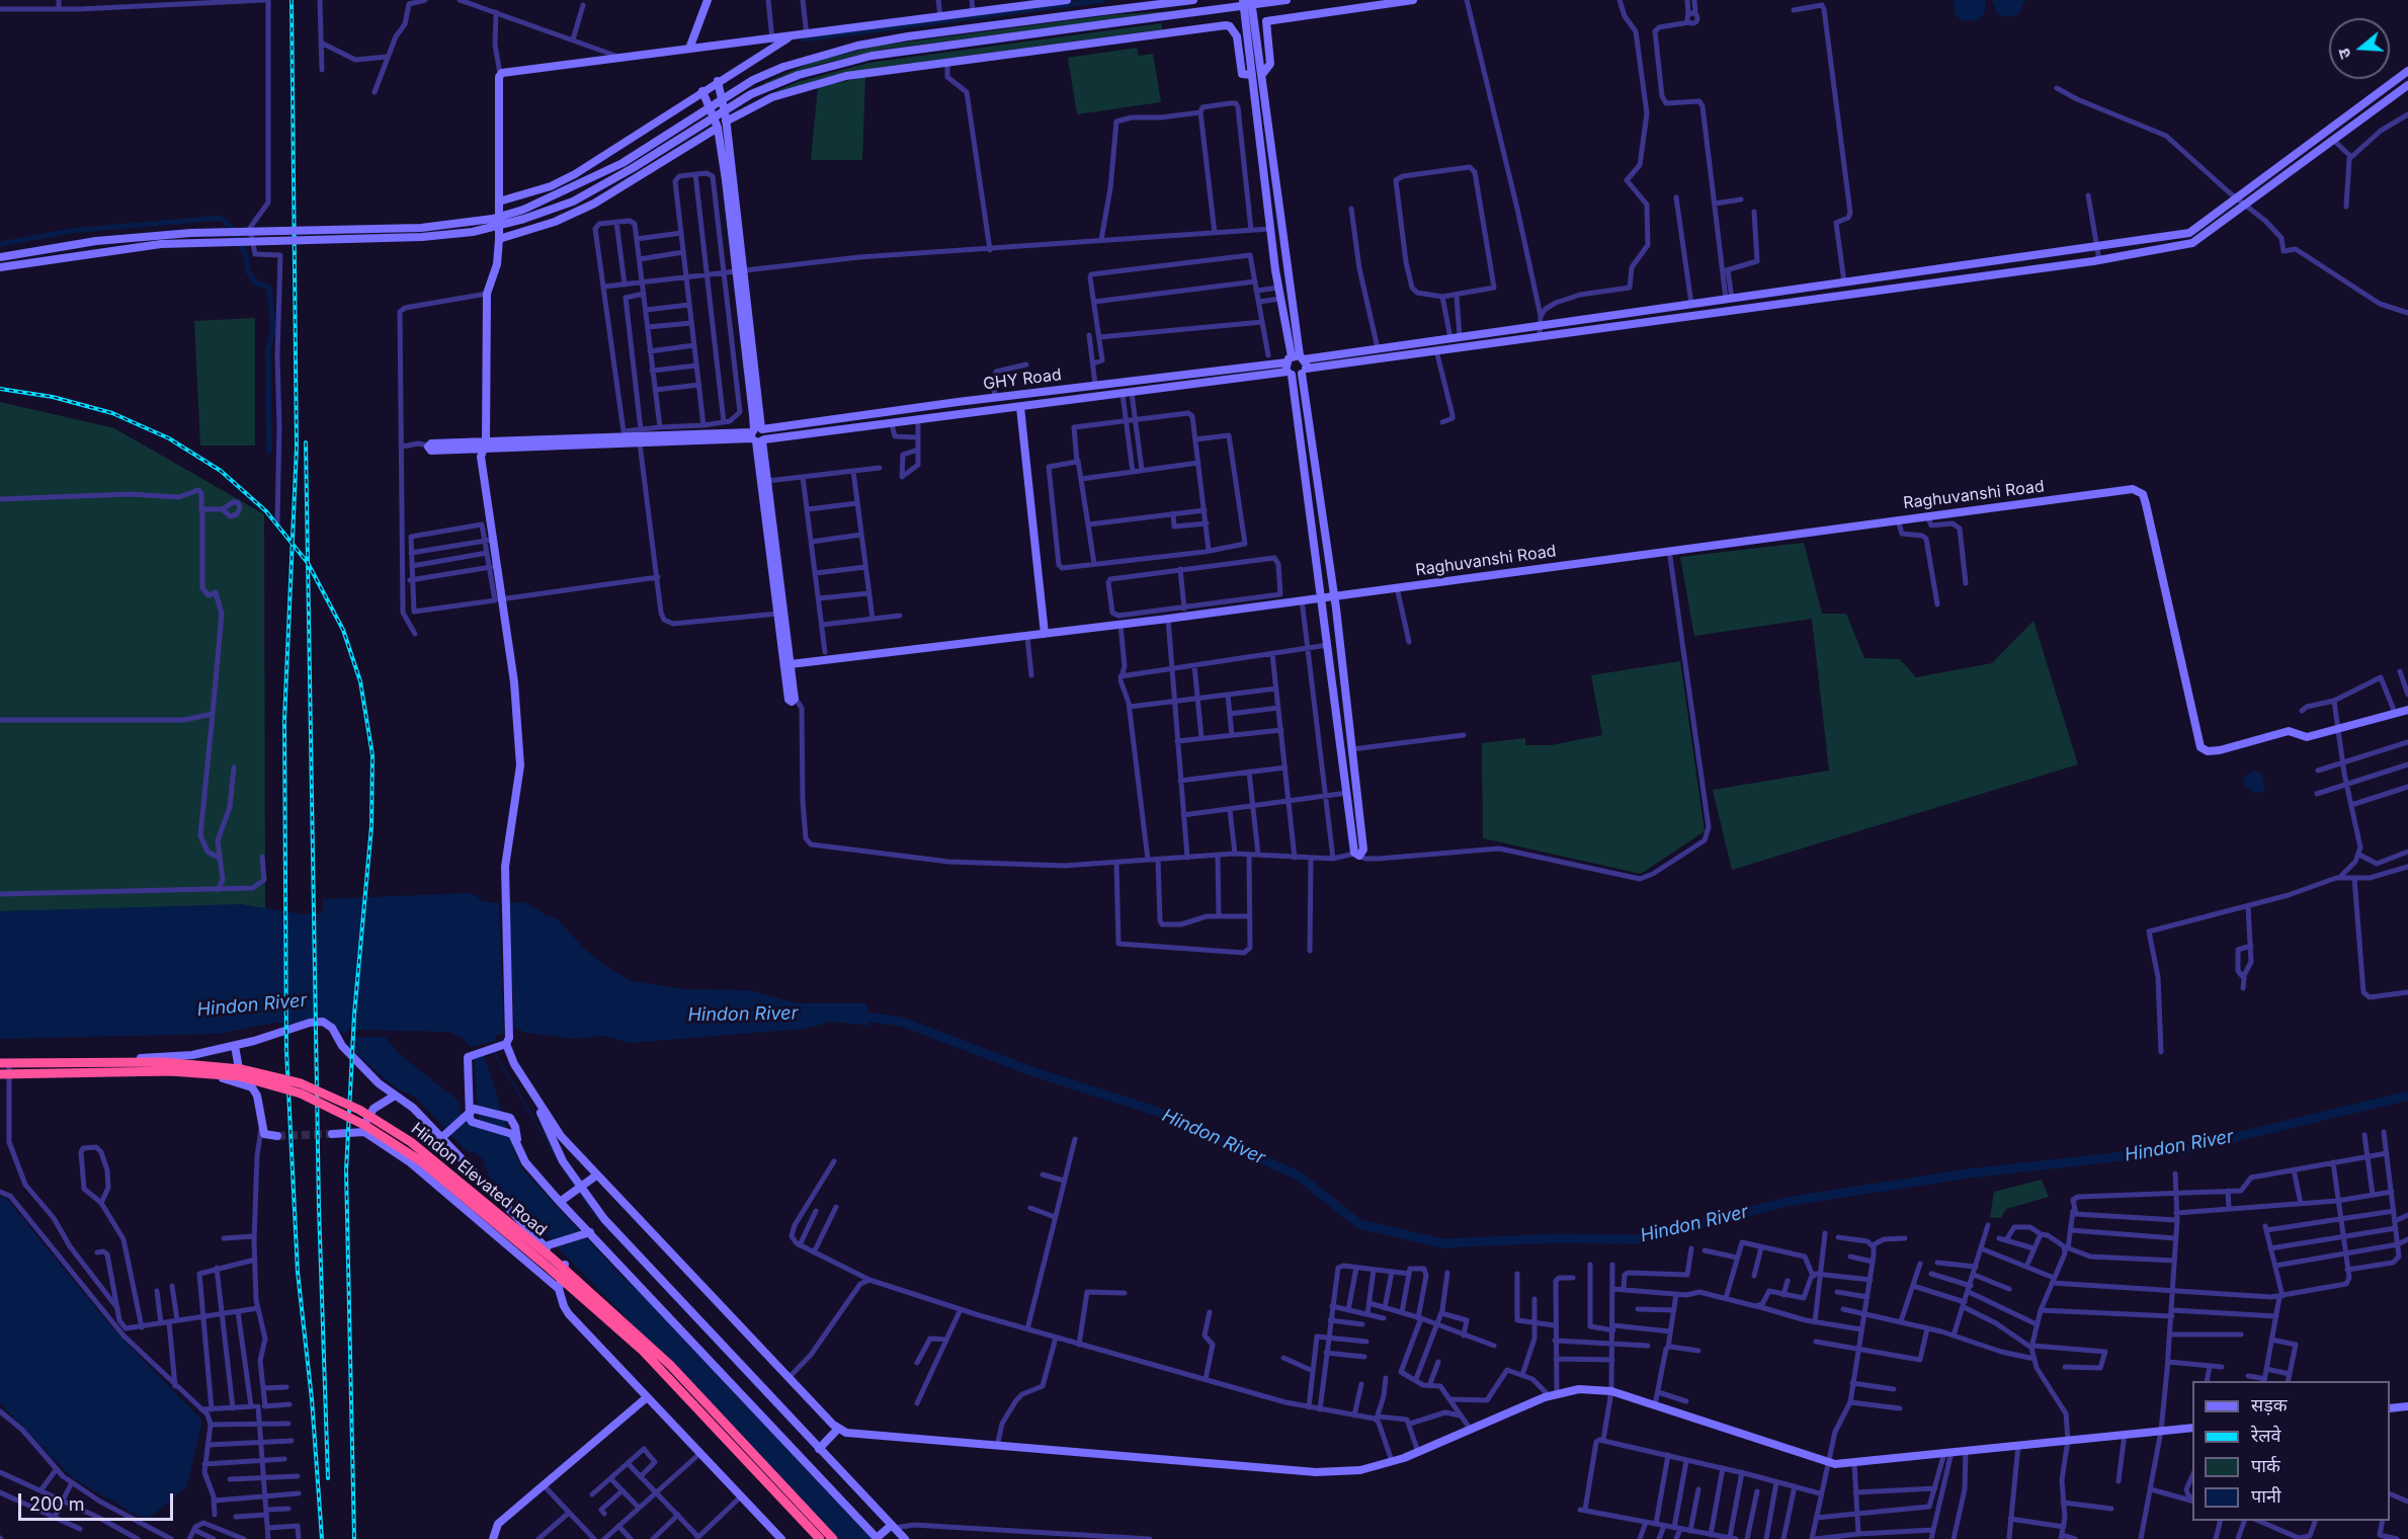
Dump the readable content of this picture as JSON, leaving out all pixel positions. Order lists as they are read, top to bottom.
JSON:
{
  "streets": {
    "highway": ["Hindon Elevated Road"],
    "street": ["GHY Road", "Raghuvanshi Road"]
  },
  "water": ["Hindon River"],
  "legend": [
    "सड़क",
    "रेलवे",
    "पार्क",
    "पानी"
  ],
  "scale_bar": "200 m",
  "north": "left"
}
